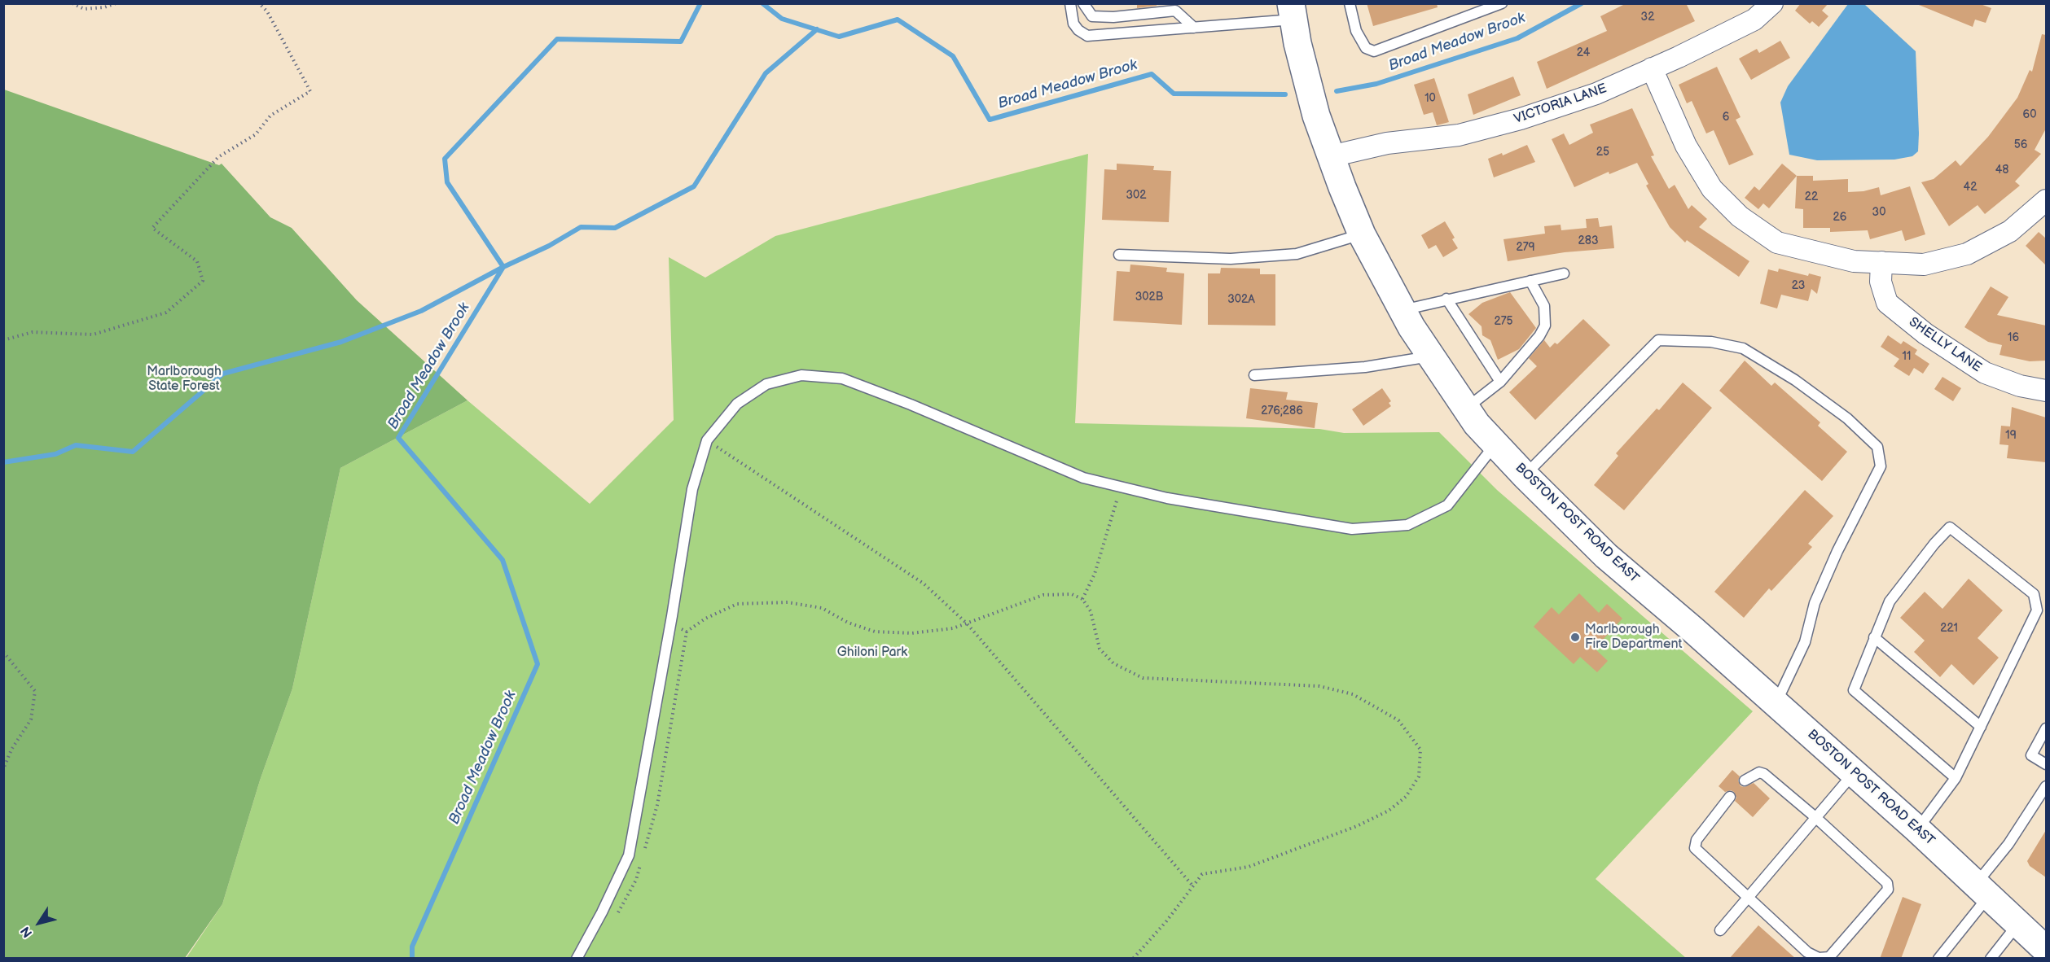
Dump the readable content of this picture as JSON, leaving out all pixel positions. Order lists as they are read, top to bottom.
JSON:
{
  "streets": {
    "main road": ["BOSTON POST ROAD EAST"],
    "street": ["VICTORIA LANE", "SHELLY LANE"]
  },
  "crossings": [
    ["VICTORIA LANE", "BOSTON POST ROAD EAST"]
  ],
  "water": ["Broad Meadow Brook"],
  "parks": ["Marlborough State Forest", "Ghiloni Park"],
  "places": ["Marlborough Fire Department"],
  "house_numbers": [
    "32",
    "24",
    "10",
    "60",
    "6",
    "56",
    "25",
    "48",
    "42",
    "302",
    "22",
    "30",
    "26",
    "283",
    "279",
    "23",
    "302B",
    "302A",
    "275",
    "16",
    "11",
    "276;286",
    "19",
    "221"
  ],
  "north": "bottom left"
}
